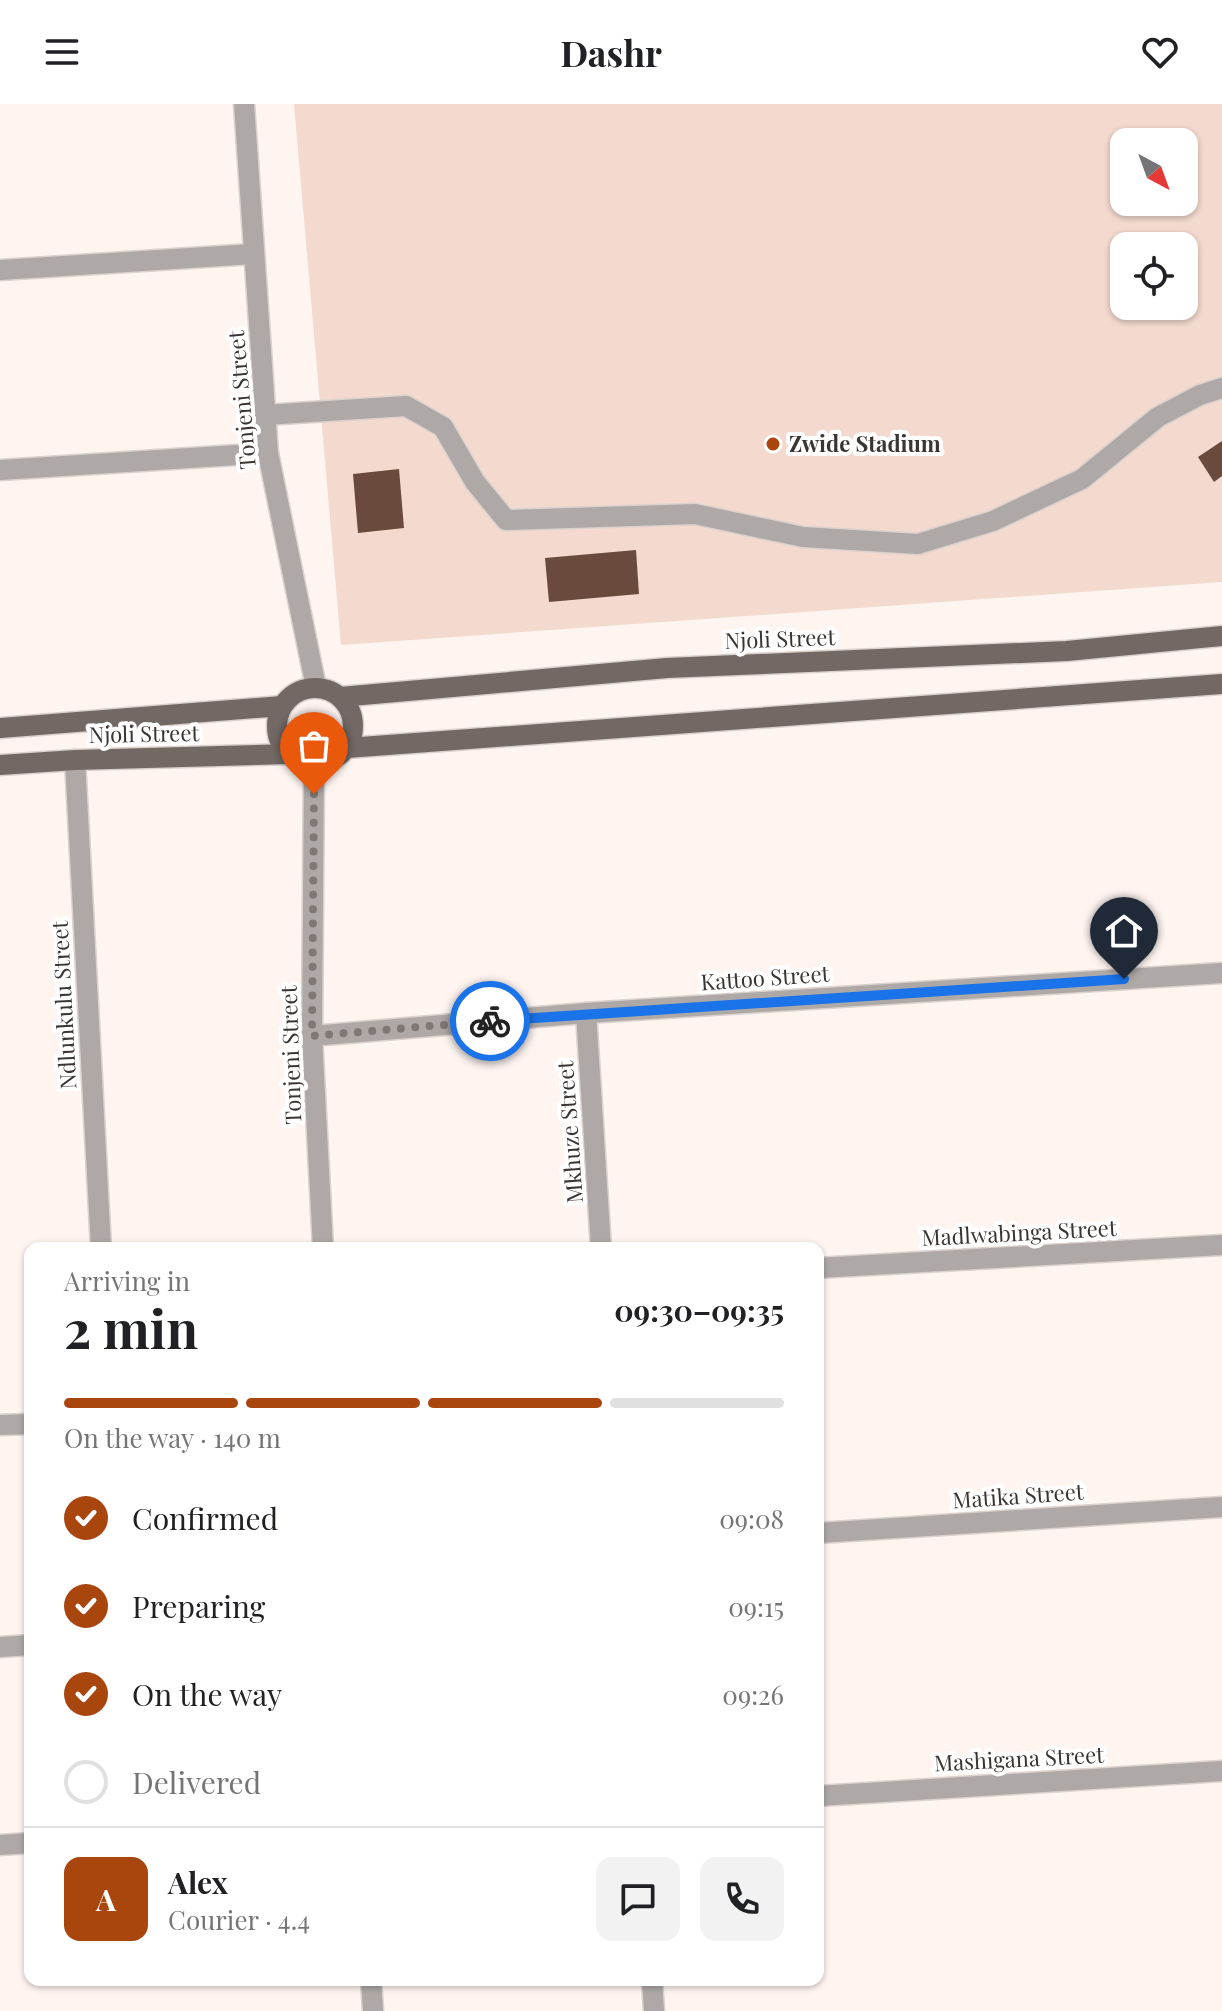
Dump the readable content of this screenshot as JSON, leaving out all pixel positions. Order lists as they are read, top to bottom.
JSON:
{
  "streets": {
    "main road": ["Njoli Street"],
    "street": [
      "Tonjeni Street",
      "Kattoo Street",
      "Ndlunkulu Street",
      "Mkhuze Street",
      "Madlwabinga Street",
      "Matika Street",
      "Mashigana Street"
    ]
  },
  "crossings": [
    ["Tonjeni Street", "Njoli Street"],
    ["Tonjeni Street", "Kattoo Street"],
    ["Njoli Street", "Ndlunkulu Street"],
    ["Kattoo Street", "Mkhuze Street"]
  ],
  "places": ["Zwide Stadium"],
  "north": "bottom right",
  "page": {
    "header": "Dashr",
    "heading": ["2 min", "Arriving in", "09:30–09:35"],
    "panel": ["Alex", "Courier · 4.4"],
    "bar": "On the way · 140 m",
    "list": [
      ["Confirmed", "09:08"],
      ["Preparing", "09:15"],
      ["On the way", "09:26"],
      "Delivered"
    ],
    "round": "A"
  }
}
